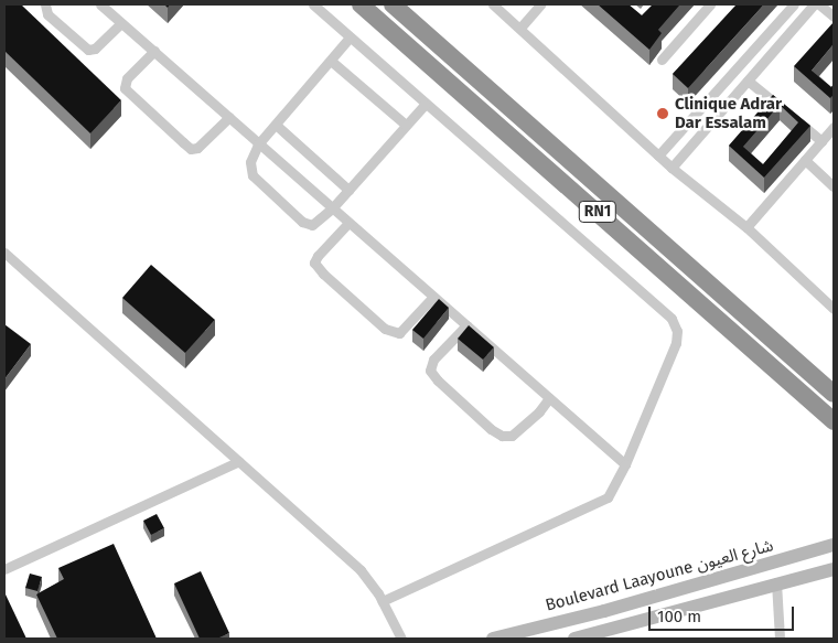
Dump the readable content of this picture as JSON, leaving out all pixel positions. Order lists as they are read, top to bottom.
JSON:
{
  "streets": {
    "highway": ["RN1"],
    "street": ["Boulevard Laayoune شارع العيون"]
  },
  "places": ["Clinique Adrar Dar Essalam"],
  "scale_bar": "100 m"
}
